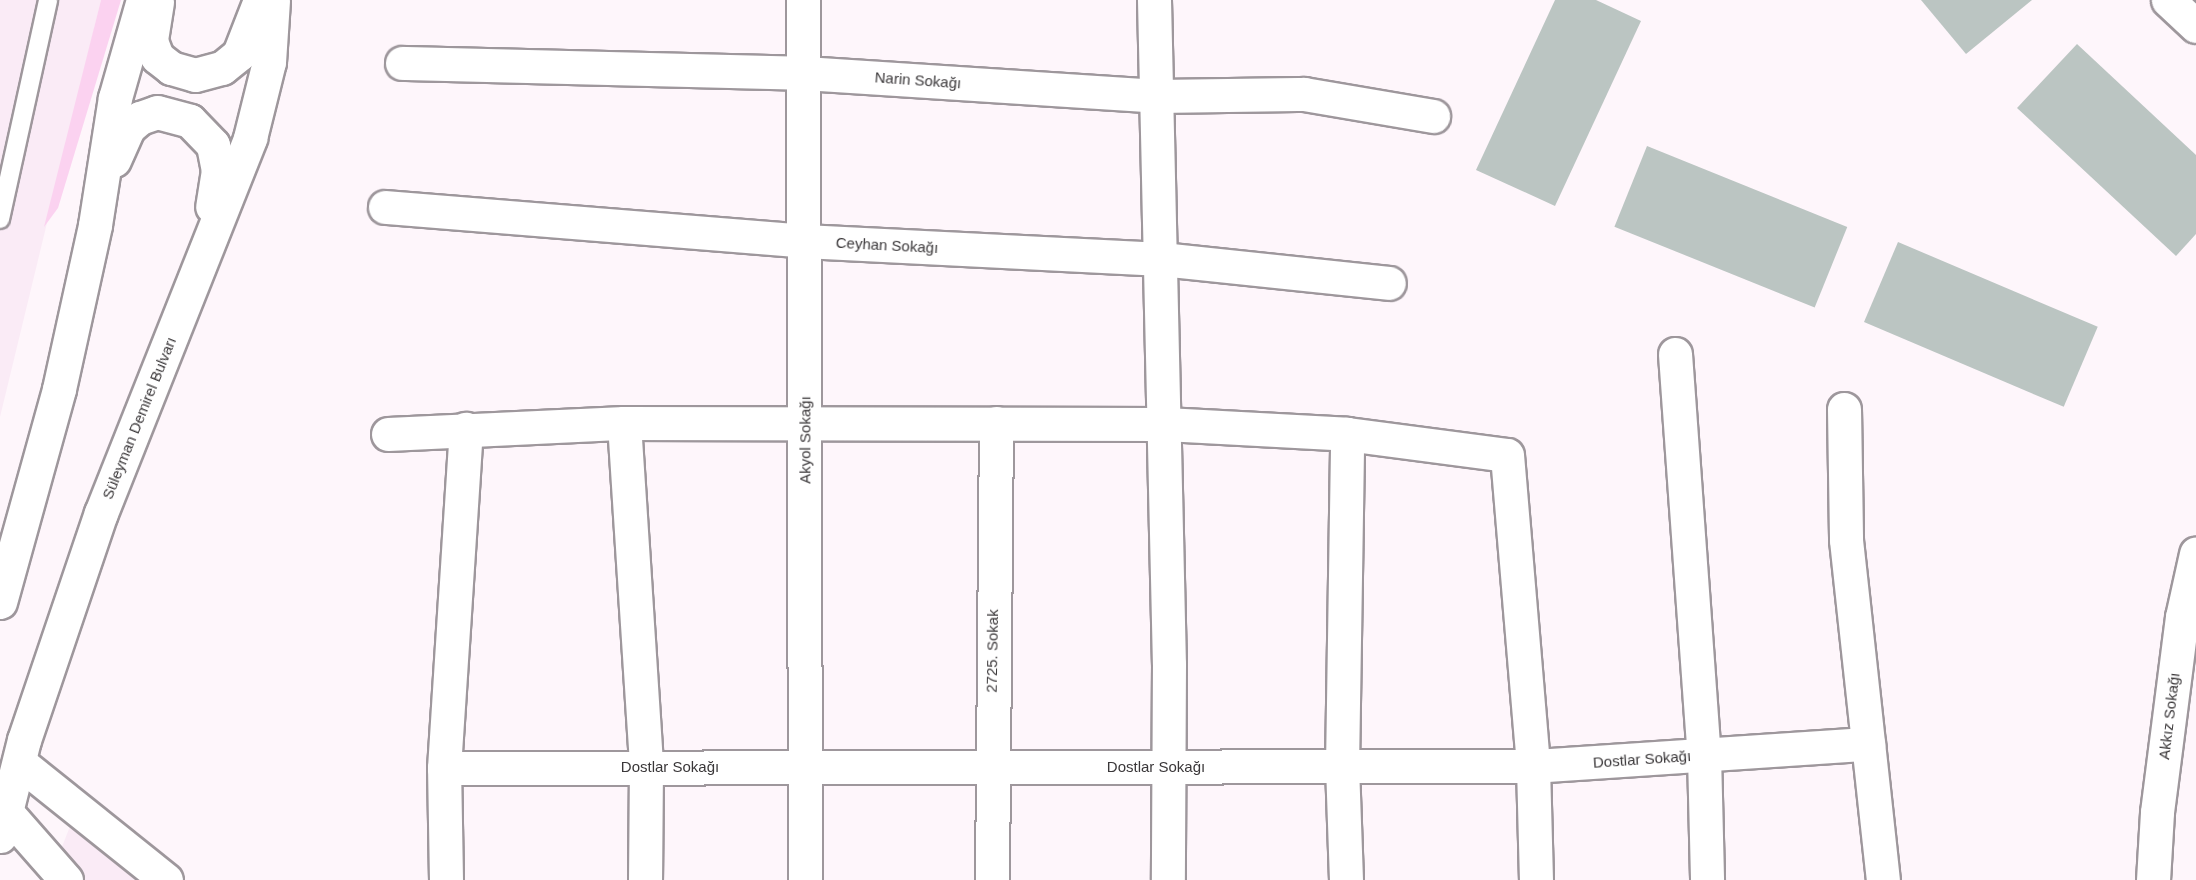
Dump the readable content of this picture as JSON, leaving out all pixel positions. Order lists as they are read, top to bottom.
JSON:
{
  "streets": {
    "street": [
      "Narin Sokağı",
      "Ceyhan Sokağı",
      "Süleyman Demirel Bulvarı",
      "Akyol Sokağı",
      "2725. Sokak",
      "Akkız Sokağı",
      "Dostlar Sokağı"
    ]
  },
  "crossings": [
    ["Narin Sokağı", "Akyol Sokağı"],
    ["Ceyhan Sokağı", "Akyol Sokağı"],
    ["Akyol Sokağı", "Dostlar Sokağı"],
    ["2725. Sokak", "Dostlar Sokağı"]
  ]
}
